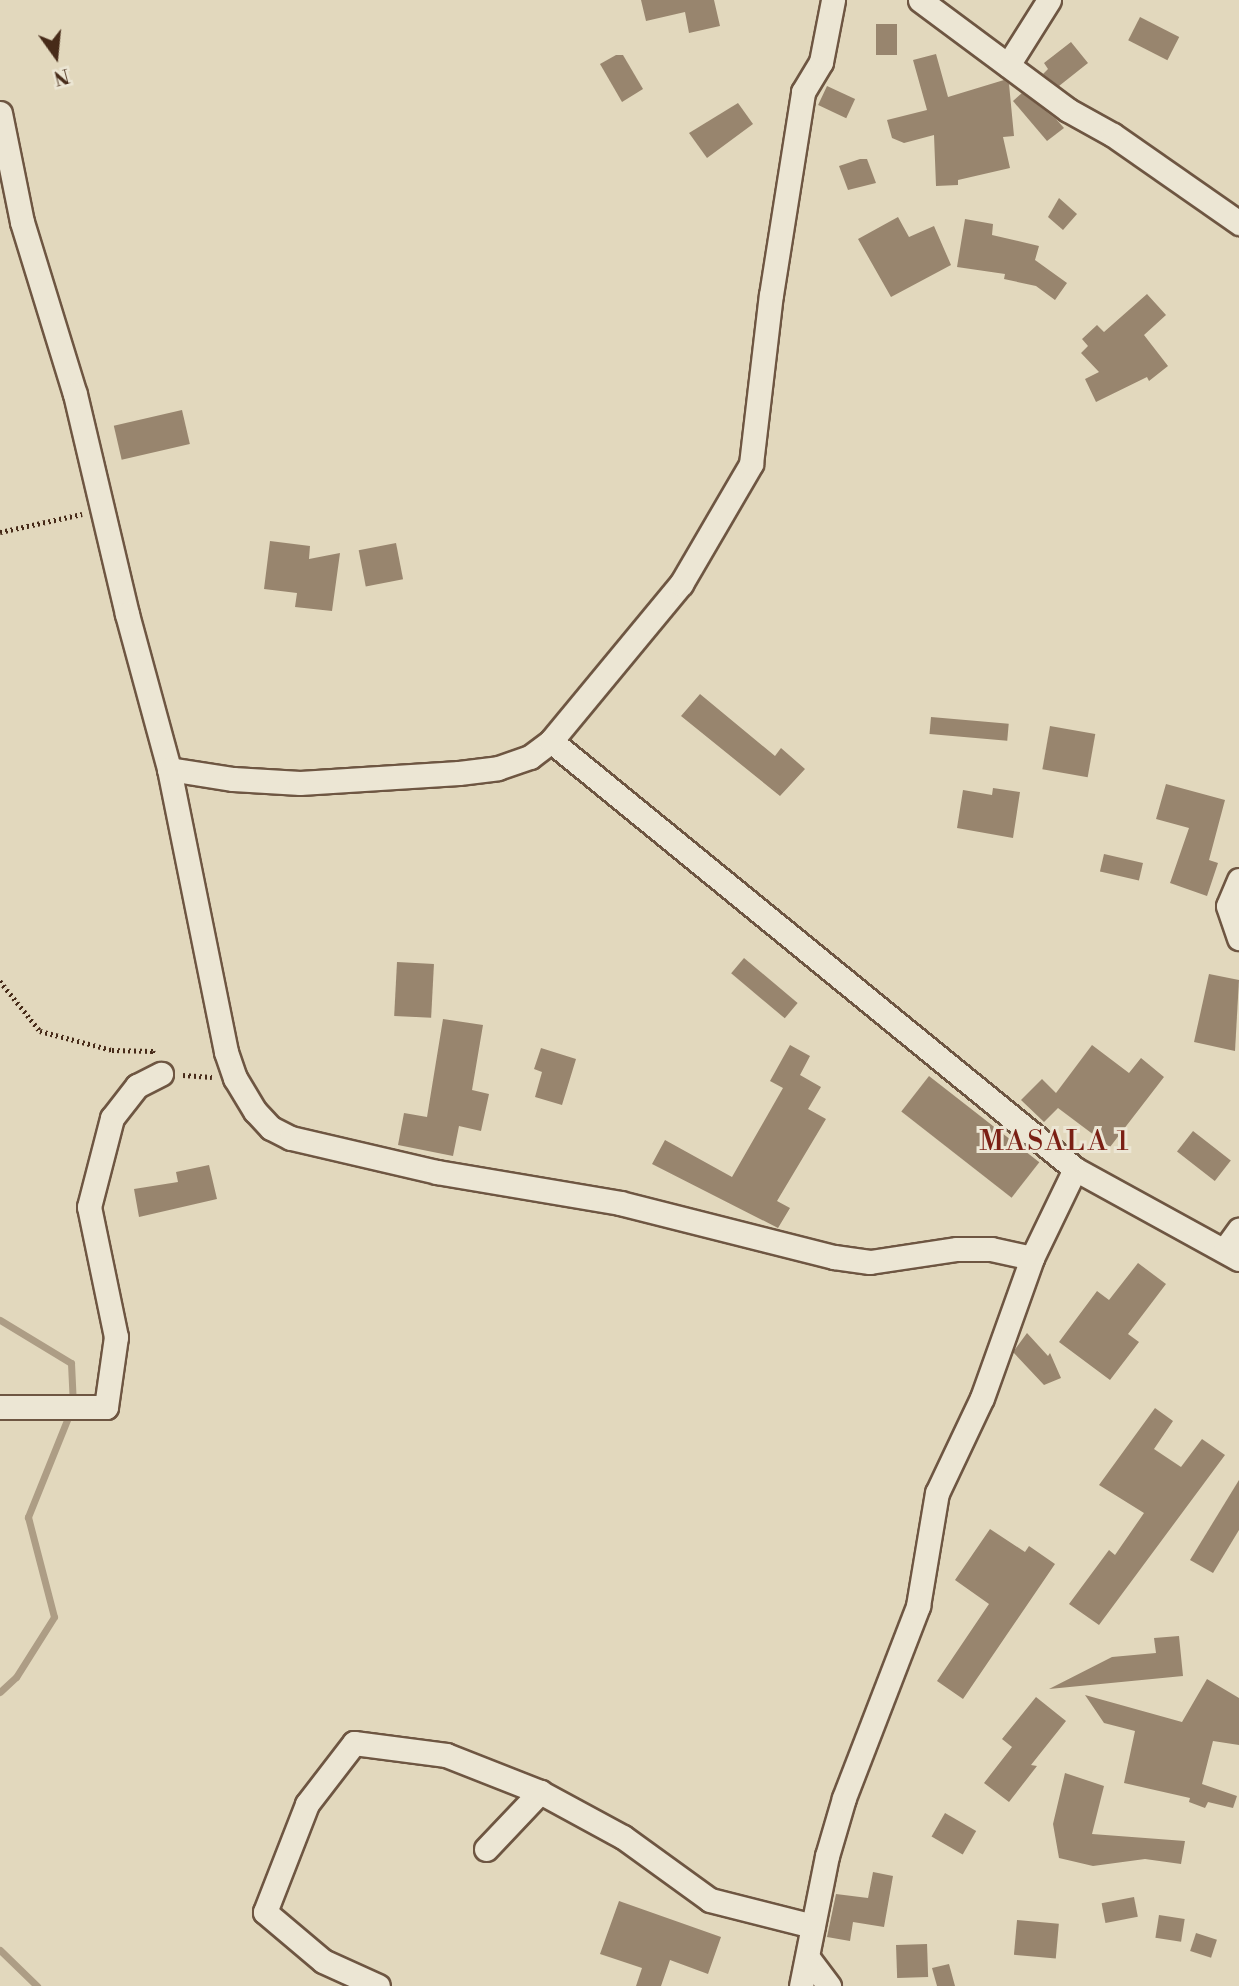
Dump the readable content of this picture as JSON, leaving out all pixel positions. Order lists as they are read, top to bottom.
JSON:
{
  "districts": ["MASALA 1"],
  "north": "bottom"
}
